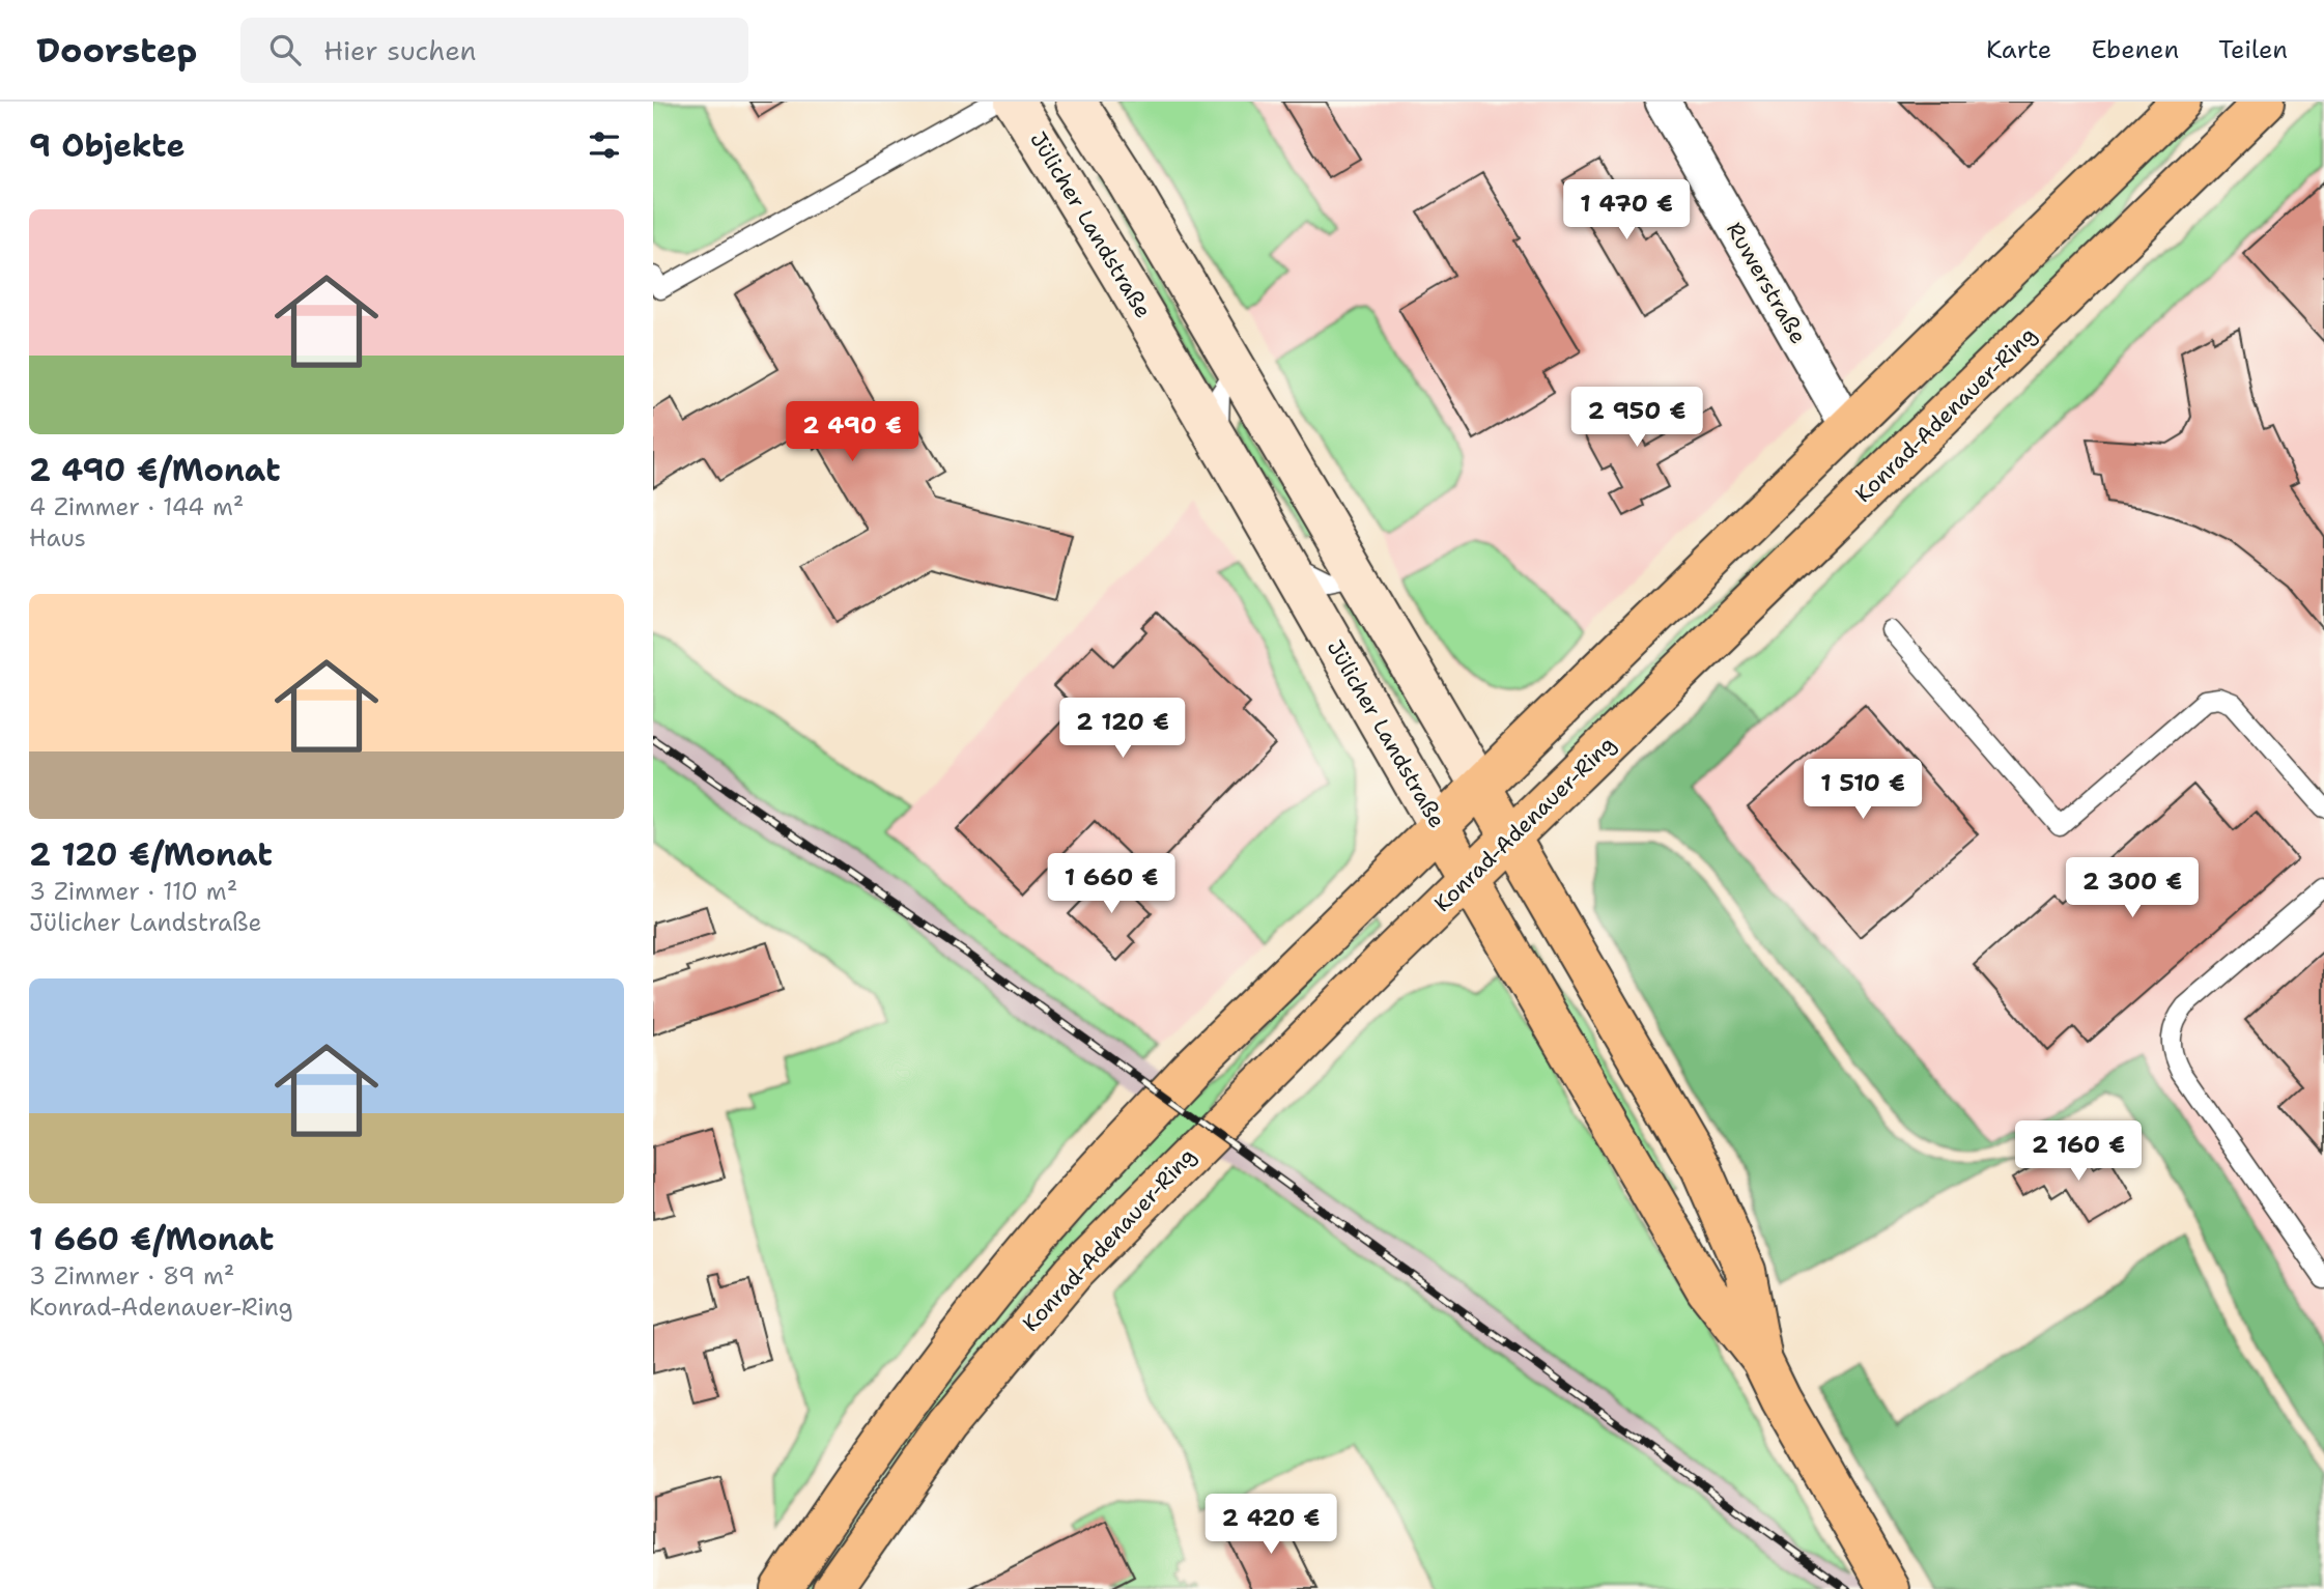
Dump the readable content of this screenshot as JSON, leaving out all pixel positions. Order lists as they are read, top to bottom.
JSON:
{
  "streets": {
    "main road": ["Jülicher Landstraße", "Konrad-Adenauer-Ring"],
    "street": ["Ruwerstraße"]
  },
  "crossings": [
    ["Jülicher Landstraße", "Konrad-Adenauer-Ring"]
  ],
  "page": {
    "header": "Doorstep",
    "search": "Hier suchen",
    "nav": ["Karte", "Ebenen", "Teilen"],
    "heading": "9 Objekte",
    "price": [
      "1 470 €",
      "2 950 €",
      "2 490 €",
      "2 120 €",
      "1 510 €",
      "1 660 €",
      "2 300 €",
      "2 160 €",
      "2 420 €"
    ],
    "list": [
      {
        "name": "2 490 €/Monat",
        "note": "4 Zimmer · 144 m² · Haus"
      },
      {
        "name": "2 120 €/Monat",
        "note": "3 Zimmer · 110 m² · Jülicher Landstraße"
      },
      {
        "name": "1 660 €/Monat",
        "note": "3 Zimmer · 89 m² · Konrad-Adenauer-Ring"
      }
    ]
  }
}
